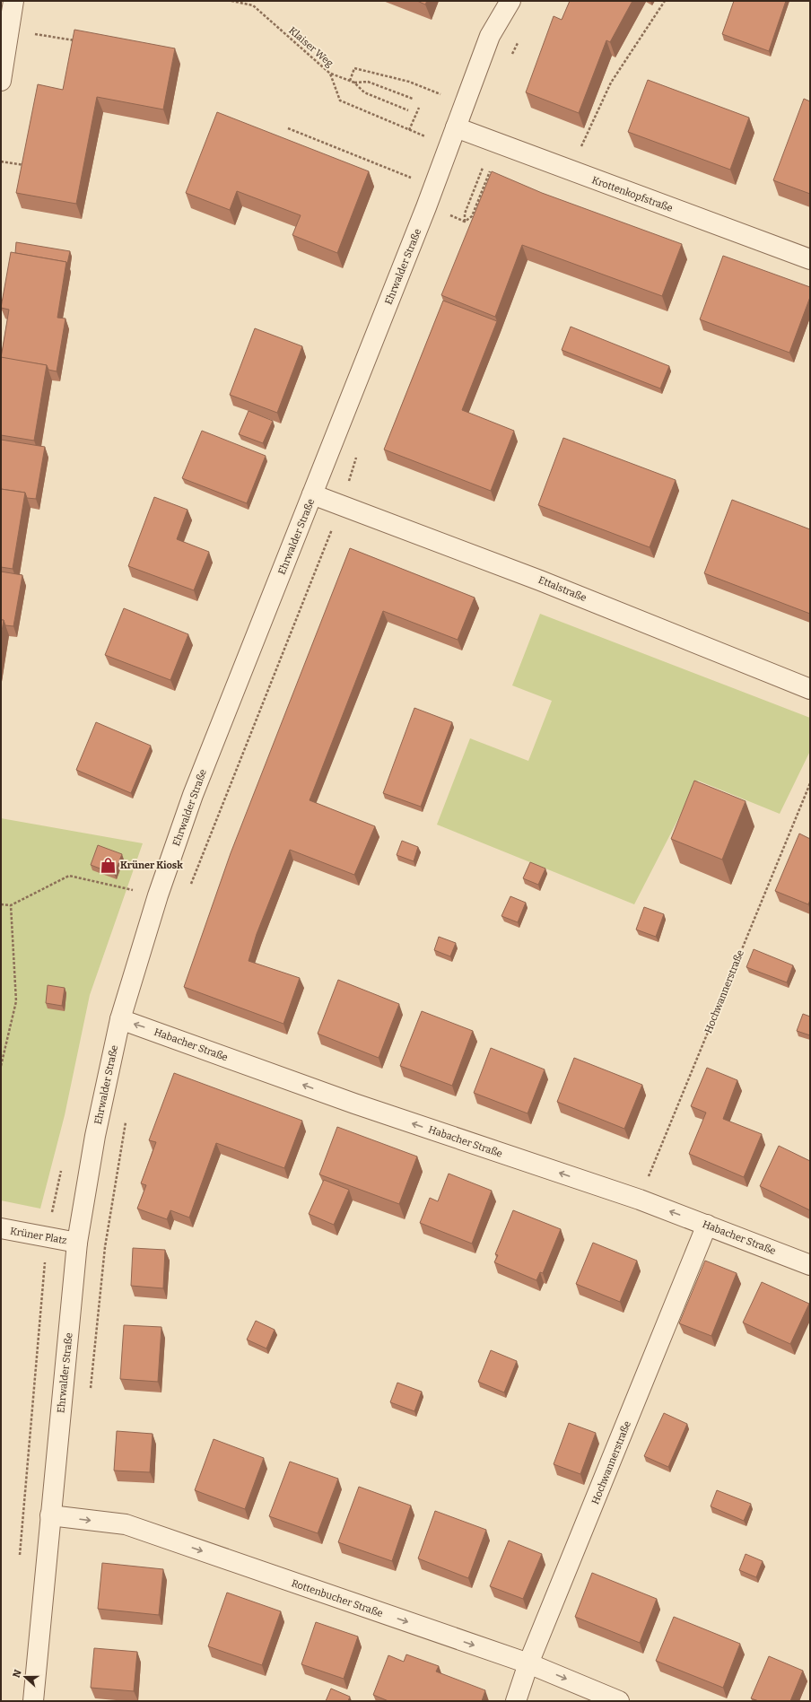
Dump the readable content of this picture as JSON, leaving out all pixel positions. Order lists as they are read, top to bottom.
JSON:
{
  "streets": {
    "street": [
      "Krottenkopfstraße",
      "Ehrwalder Straße",
      "Ettalstraße",
      "Hochwannerstraße",
      "Habacher Straße",
      "Krüner Platz",
      "Rottenbucher Straße"
    ],
    "path": ["Klaiser Weg"]
  },
  "crossings": [
    ["Klaiser Weg", "Krottenkopfstraße"],
    ["Klaiser Weg", "Ehrwalder Straße"],
    ["Krottenkopfstraße", "Ehrwalder Straße"],
    ["Ehrwalder Straße", "Ettalstraße"],
    ["Ehrwalder Straße", "Habacher Straße"],
    ["Ehrwalder Straße", "Krüner Platz"],
    ["Ehrwalder Straße", "Rottenbucher Straße"],
    ["Hochwannerstraße", "Habacher Straße"],
    ["Hochwannerstraße", "Rottenbucher Straße"]
  ],
  "one_way": ["Habacher Straße", "Rottenbucher Straße"],
  "places": {
    "shop": ["Krüner Kiosk"]
  },
  "north": "left"
}
